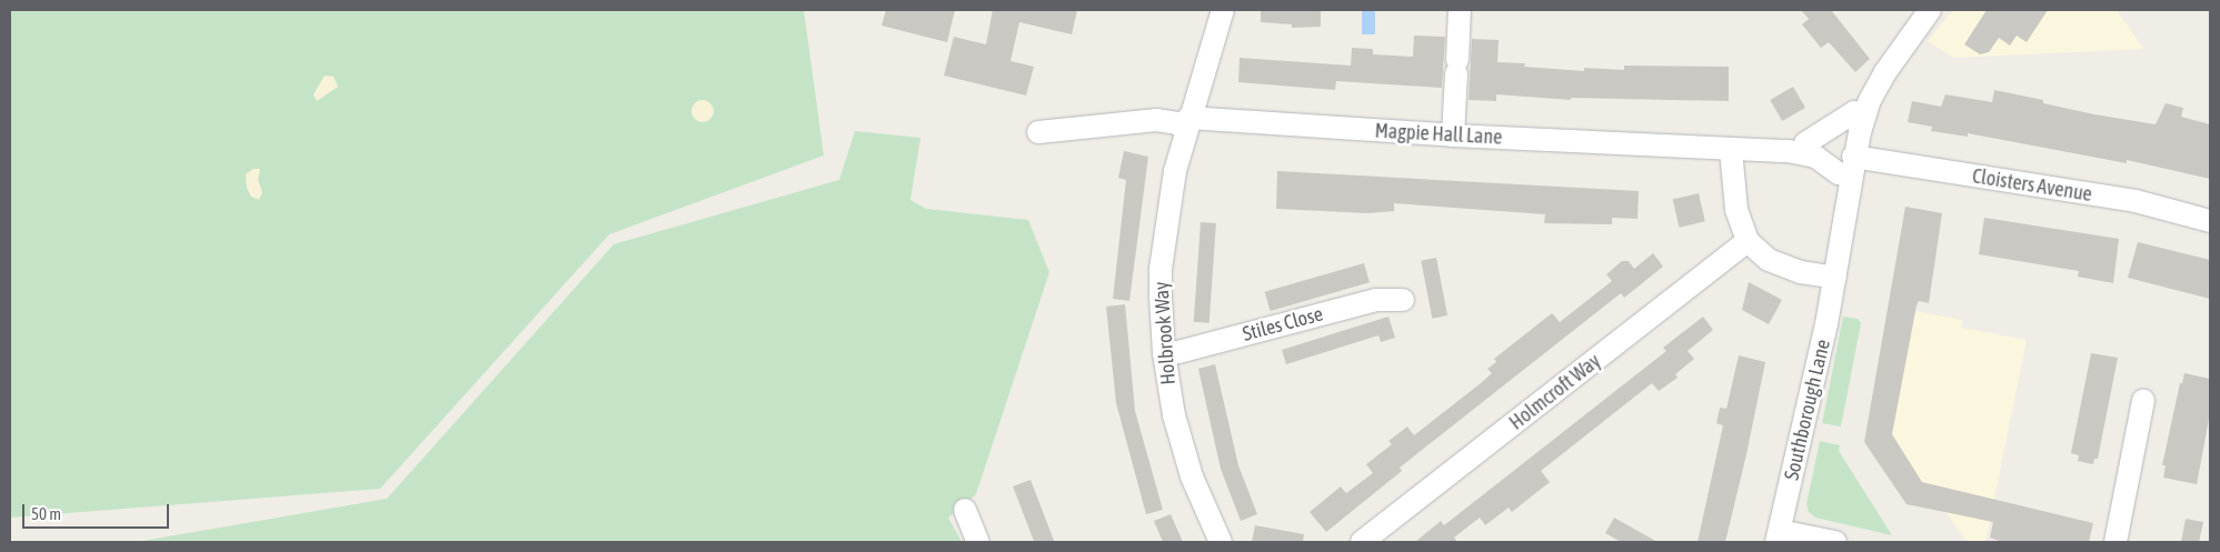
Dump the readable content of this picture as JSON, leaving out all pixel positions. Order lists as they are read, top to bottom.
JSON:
{
  "streets": {
    "street": [
      "Magpie Hall Lane",
      "Cloisters Avenue",
      "Stiles Close",
      "Holbrook Way",
      "Holmcroft Way",
      "Southborough Lane"
    ]
  },
  "crossings": [
    ["Magpie Hall Lane", "Cloisters Avenue"],
    ["Magpie Hall Lane", "Holbrook Way"],
    ["Magpie Hall Lane", "Southborough Lane"],
    ["Cloisters Avenue", "Southborough Lane"],
    ["Stiles Close", "Holbrook Way"]
  ],
  "scale_bar": "50 m"
}
